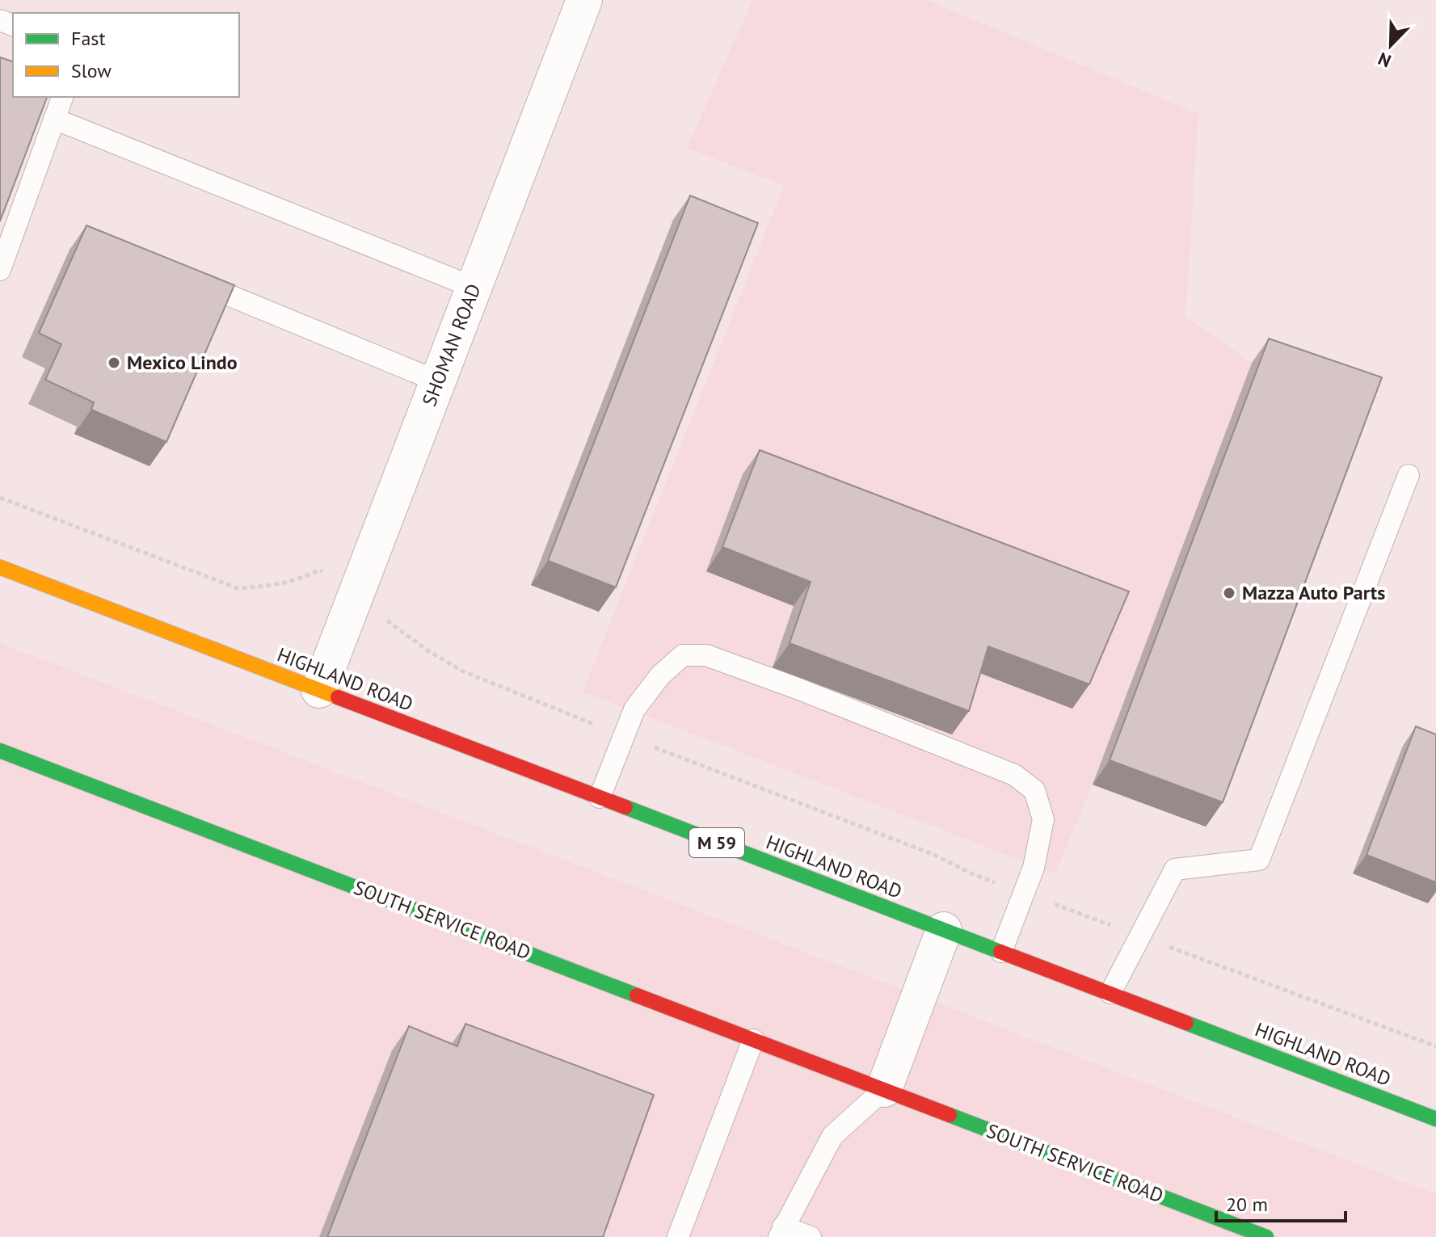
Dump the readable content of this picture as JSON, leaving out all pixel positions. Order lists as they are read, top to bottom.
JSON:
{
  "streets": {
    "main road": ["HIGHLAND ROAD", "M 59", "SOUTH SERVICE ROAD"],
    "street": ["SHOMAN ROAD"]
  },
  "crossings": [
    ["SHOMAN ROAD", "HIGHLAND ROAD"]
  ],
  "places": ["Mexico Lindo", "Mazza Auto Parts"],
  "legend": ["Fast", "Slow"],
  "scale_bar": "20 m",
  "north": "bottom left"
}
